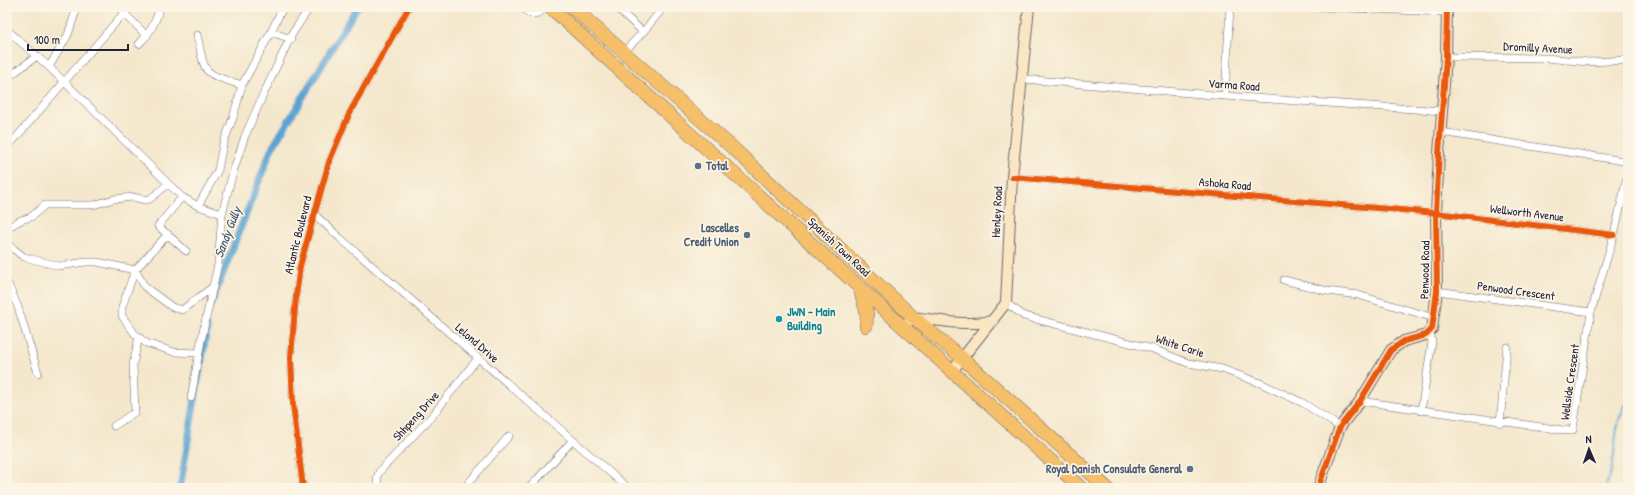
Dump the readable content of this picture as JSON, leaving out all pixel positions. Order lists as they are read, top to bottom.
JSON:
{
  "streets": {
    "highway": ["Spanish Town Road"],
    "street": [
      "Dromilly Avenue",
      "Varma Road",
      "Ashoka Road",
      "Henley Road",
      "Wellworth Avenue",
      "Atlantic Boulevard",
      "Penwood Road",
      "Penwood Crescent",
      "Lelond Drive",
      "White Carie",
      "Wellside Crescent",
      "Shhpeng Drive"
    ]
  },
  "crossings": [
    ["Dromilly Avenue", "Penwood Road"],
    ["Varma Road", "Henley Road"],
    ["Varma Road", "Penwood Road"],
    ["Ashoka Road", "Henley Road"],
    ["Ashoka Road", "Wellworth Avenue"],
    ["Ashoka Road", "Penwood Road"],
    ["Henley Road", "White Carie"],
    ["Wellworth Avenue", "Penwood Road"],
    ["Wellworth Avenue", "Wellside Crescent"],
    ["Atlantic Boulevard", "Lelond Drive"],
    ["Penwood Road", "Penwood Crescent"],
    ["Penwood Crescent", "Wellside Crescent"],
    ["Lelond Drive", "Shhpeng Drive"]
  ],
  "water": ["Sandy Gully"],
  "places": [
    "Total",
    "Lascelles Credit Union",
    "JWN - Main Building",
    "Royal Danish Consulate General"
  ],
  "scale_bar": "100 m",
  "north": "top"
}
